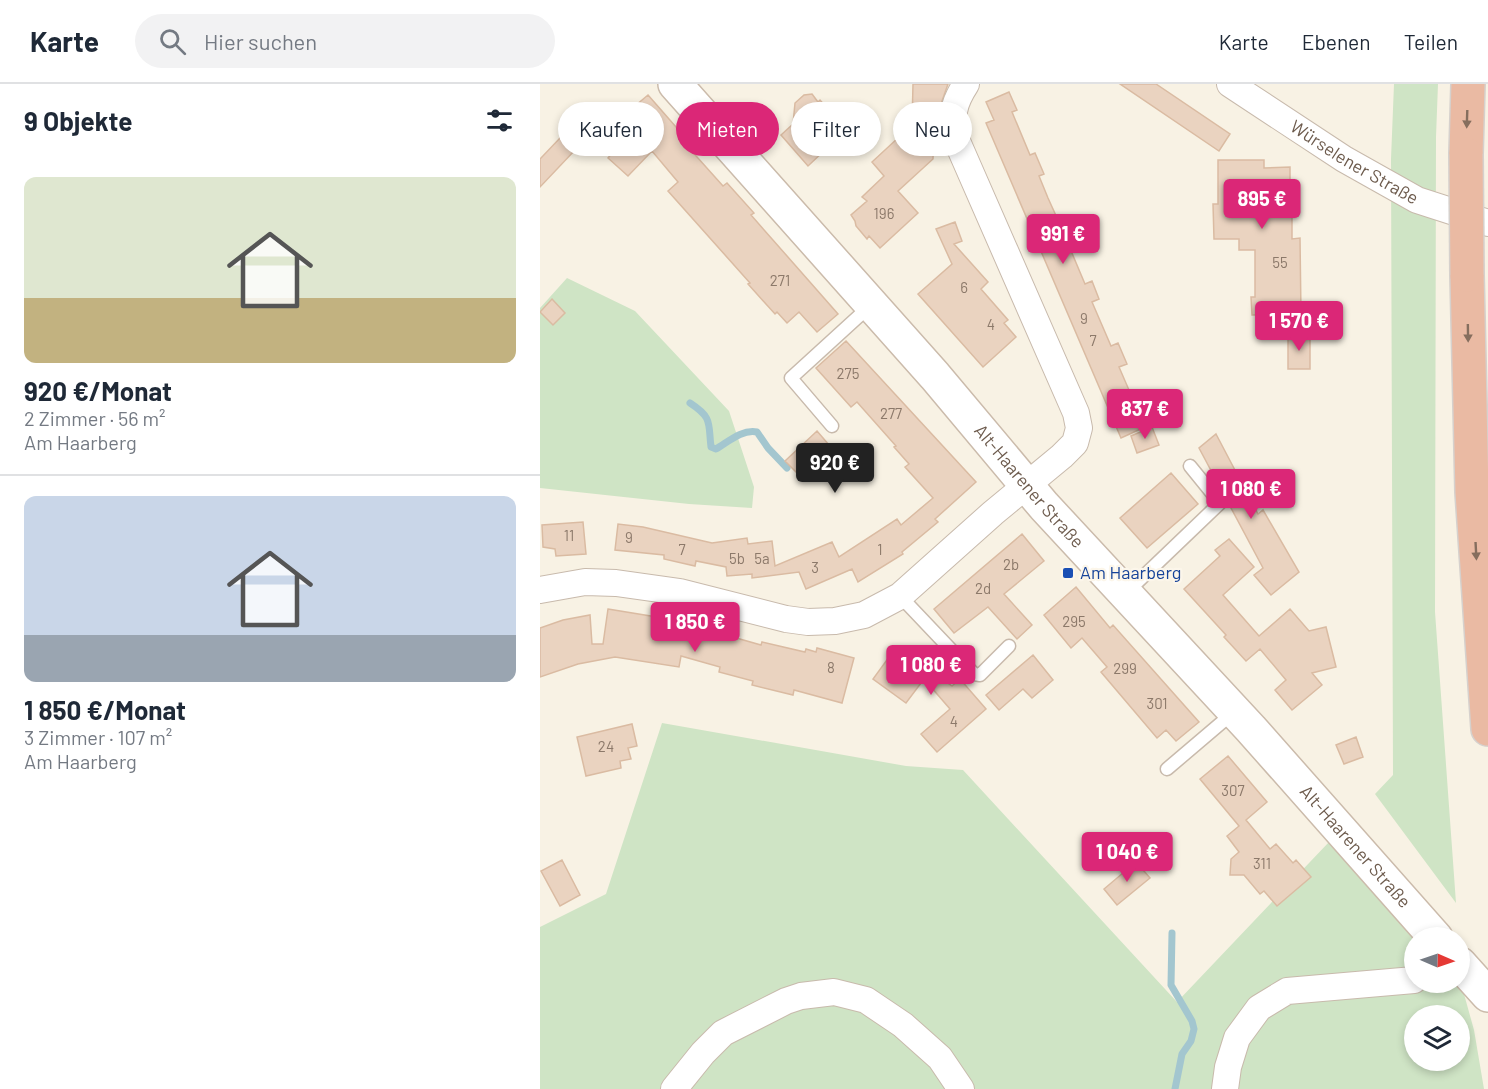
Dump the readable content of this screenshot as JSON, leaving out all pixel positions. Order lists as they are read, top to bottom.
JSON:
{
  "streets": {
    "main road": ["Alt-Haarener Straße"],
    "street": ["Würselener Straße"]
  },
  "places": {
    "transit": ["Am Haarberg"]
  },
  "house_numbers": [
    "196",
    "55",
    "271",
    "6",
    "9",
    "4",
    "7",
    "275",
    "277",
    "11",
    "9",
    "7",
    "1",
    "5b",
    "5a",
    "2b",
    "3",
    "2d",
    "295",
    "8",
    "299",
    "301",
    "4",
    "24",
    "307",
    "311"
  ],
  "north": "right",
  "page": {
    "header": "Karte",
    "search": "Hier suchen",
    "nav": ["Karte", "Ebenen", "Teilen"],
    "heading": "9 Objekte",
    "chip": [
      "Kaufen",
      "Mieten",
      "Filter",
      "Neu"
    ],
    "list": [
      {
        "name": "920 €/Monat",
        "note": "2 Zimmer · 56 m² · Am Haarberg"
      },
      {
        "name": "1 850 €/Monat",
        "note": "3 Zimmer · 107 m² · Am Haarberg"
      }
    ],
    "price": [
      "895 €",
      "991 €",
      "1 570 €",
      "837 €",
      "920 €",
      "1 080 €",
      "1 850 €",
      "1 080 €",
      "1 040 €"
    ]
  }
}
